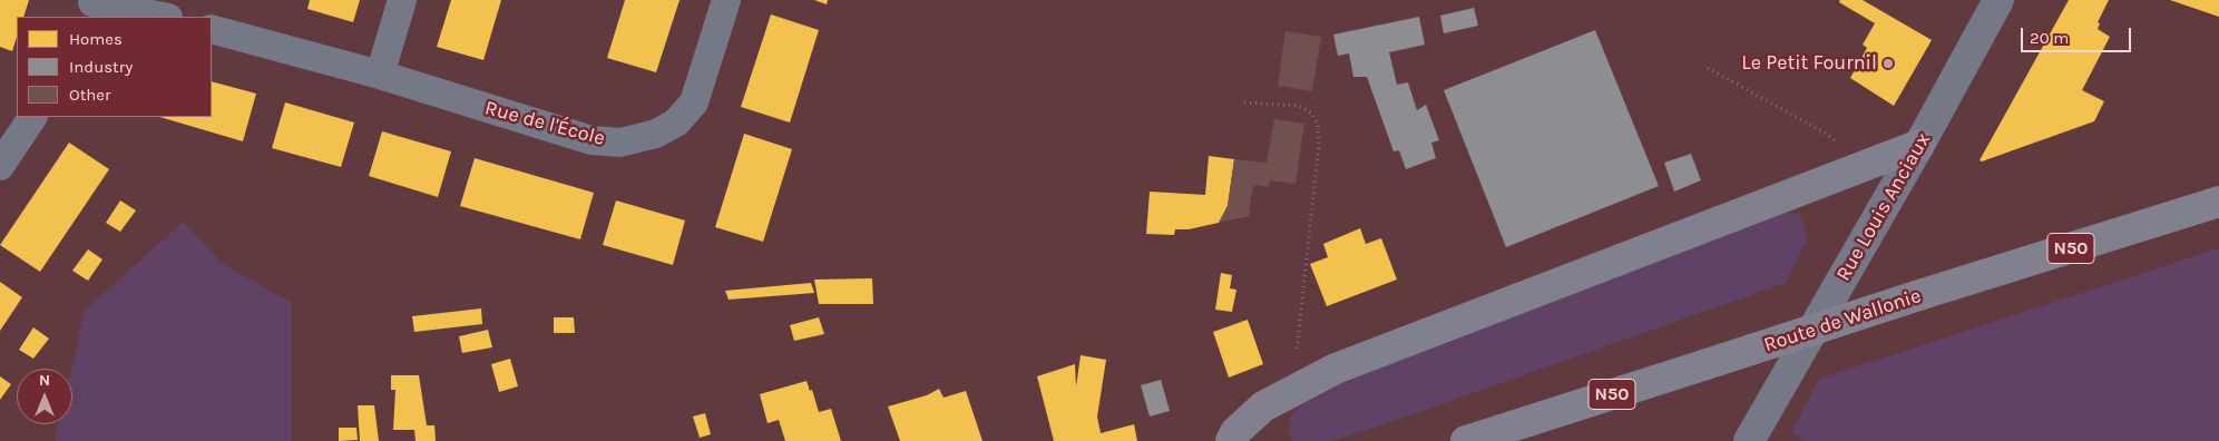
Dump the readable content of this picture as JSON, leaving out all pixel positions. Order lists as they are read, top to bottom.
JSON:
{
  "streets": {
    "main road": ["N50", "Route de Wallonie"],
    "street": ["Rue de l'École", "Rue Louis Anciaux"]
  },
  "places": ["Le Petit Fournil"],
  "legend": ["Homes", "Industry", "Other"],
  "scale_bar": "20 m",
  "north": "top"
}
